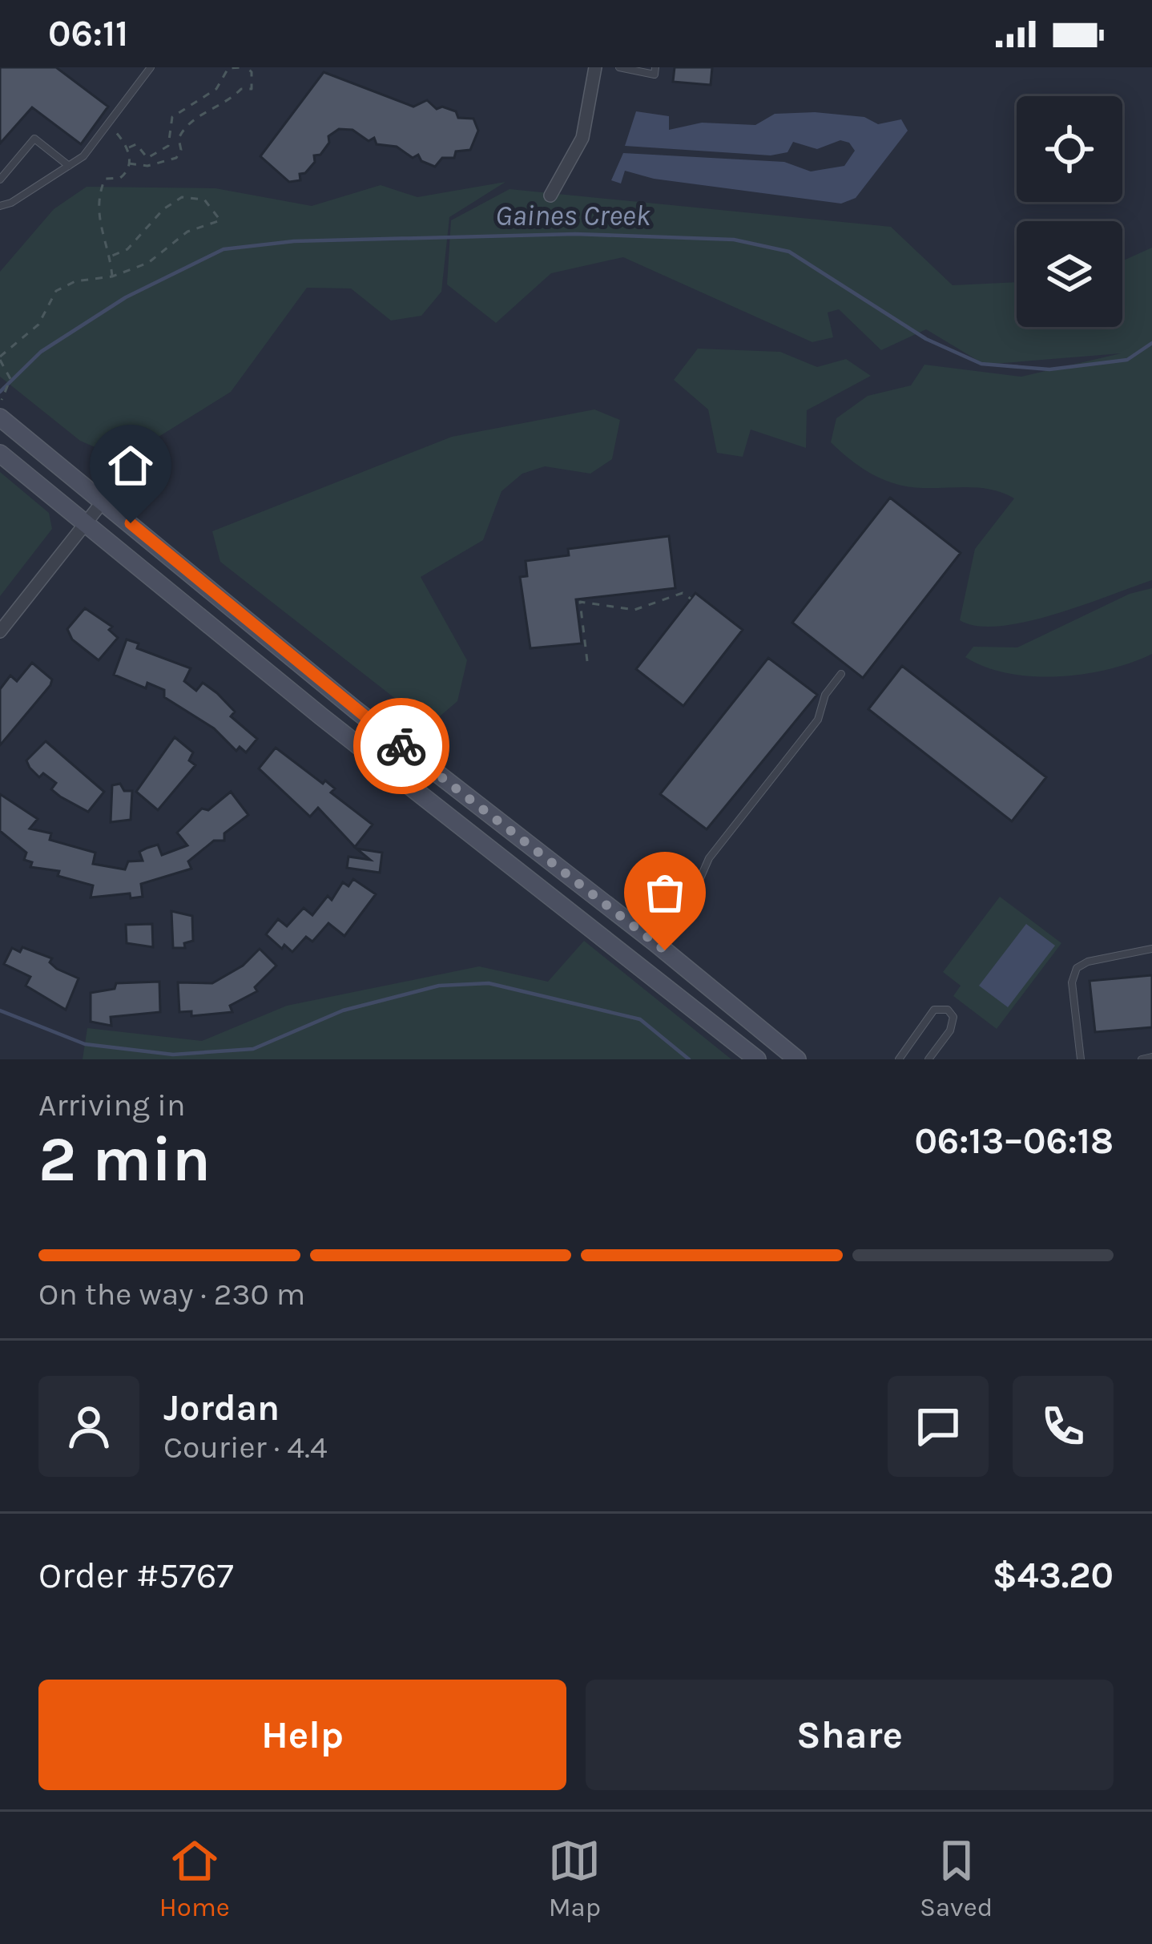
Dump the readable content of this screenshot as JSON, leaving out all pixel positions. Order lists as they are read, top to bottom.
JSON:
{
  "water": ["Gaines Creek"],
  "page": {
    "status": "06:11",
    "heading": ["2 min", "Arriving in", "06:13–06:18"],
    "panel": [
      "Jordan",
      "Courier · 4.4",
      "Order #5767",
      "$43.20"
    ],
    "bar": "On the way · 230 m",
    "buttons": ["Help", "Share"],
    "tabs": ["Home", "Map", "Saved"]
  }
}
